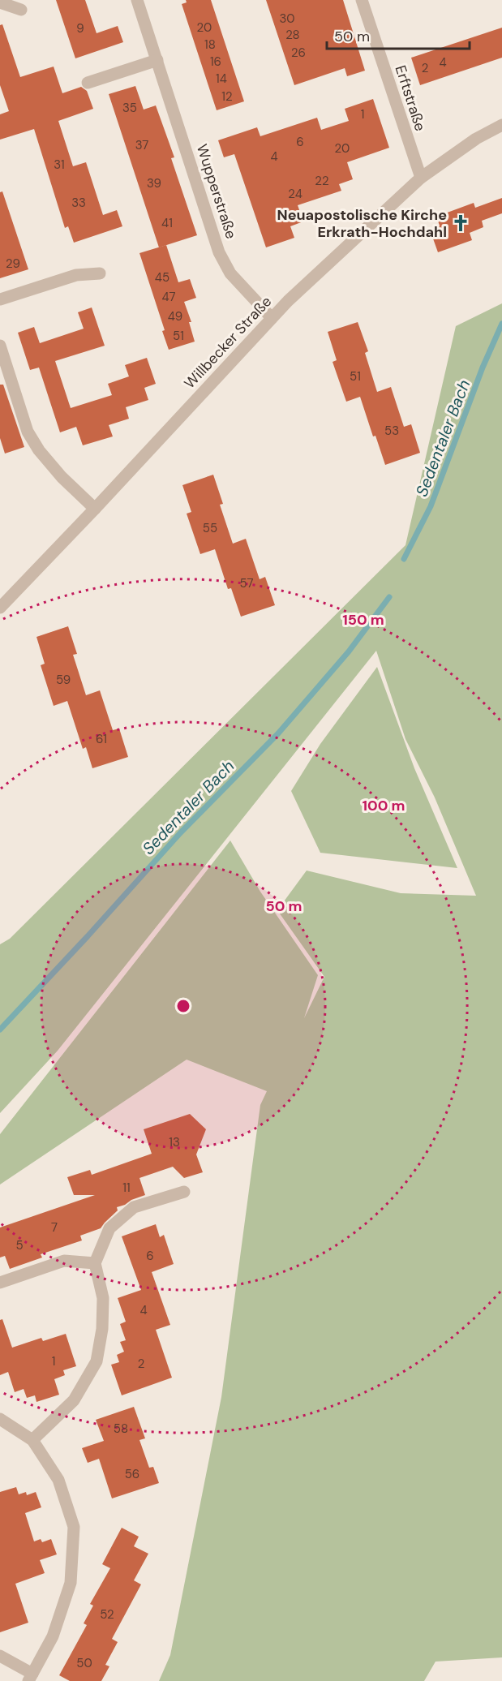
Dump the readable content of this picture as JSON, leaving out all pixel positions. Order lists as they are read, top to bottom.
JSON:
{
  "streets": {
    "street": ["Erftstraße", "Wupperstraße", "Willbecker Straße"]
  },
  "crossings": [
    ["Erftstraße", "Willbecker Straße"],
    ["Wupperstraße", "Willbecker Straße"]
  ],
  "water": ["Sedentaler Bach"],
  "places": {
    "church": ["Neuapostolische Kirche Erkrath-Hochdahl"]
  },
  "house_numbers": [
    "30",
    "20",
    "9",
    "28",
    "18",
    "26",
    "16",
    "4",
    "2",
    "14",
    "12",
    "35",
    "1",
    "6",
    "37",
    "20",
    "4",
    "31",
    "22",
    "39",
    "24",
    "33",
    "41",
    "29",
    "45",
    "47",
    "49",
    "51",
    "51",
    "53",
    "55",
    "57",
    "59",
    "61",
    "13",
    "11",
    "7",
    "5",
    "6",
    "4",
    "1",
    "2",
    "58",
    "56",
    "52",
    "50"
  ],
  "scale_bar": "50 m",
  "rings": ["150 m", "100 m", "50 m"]
}
